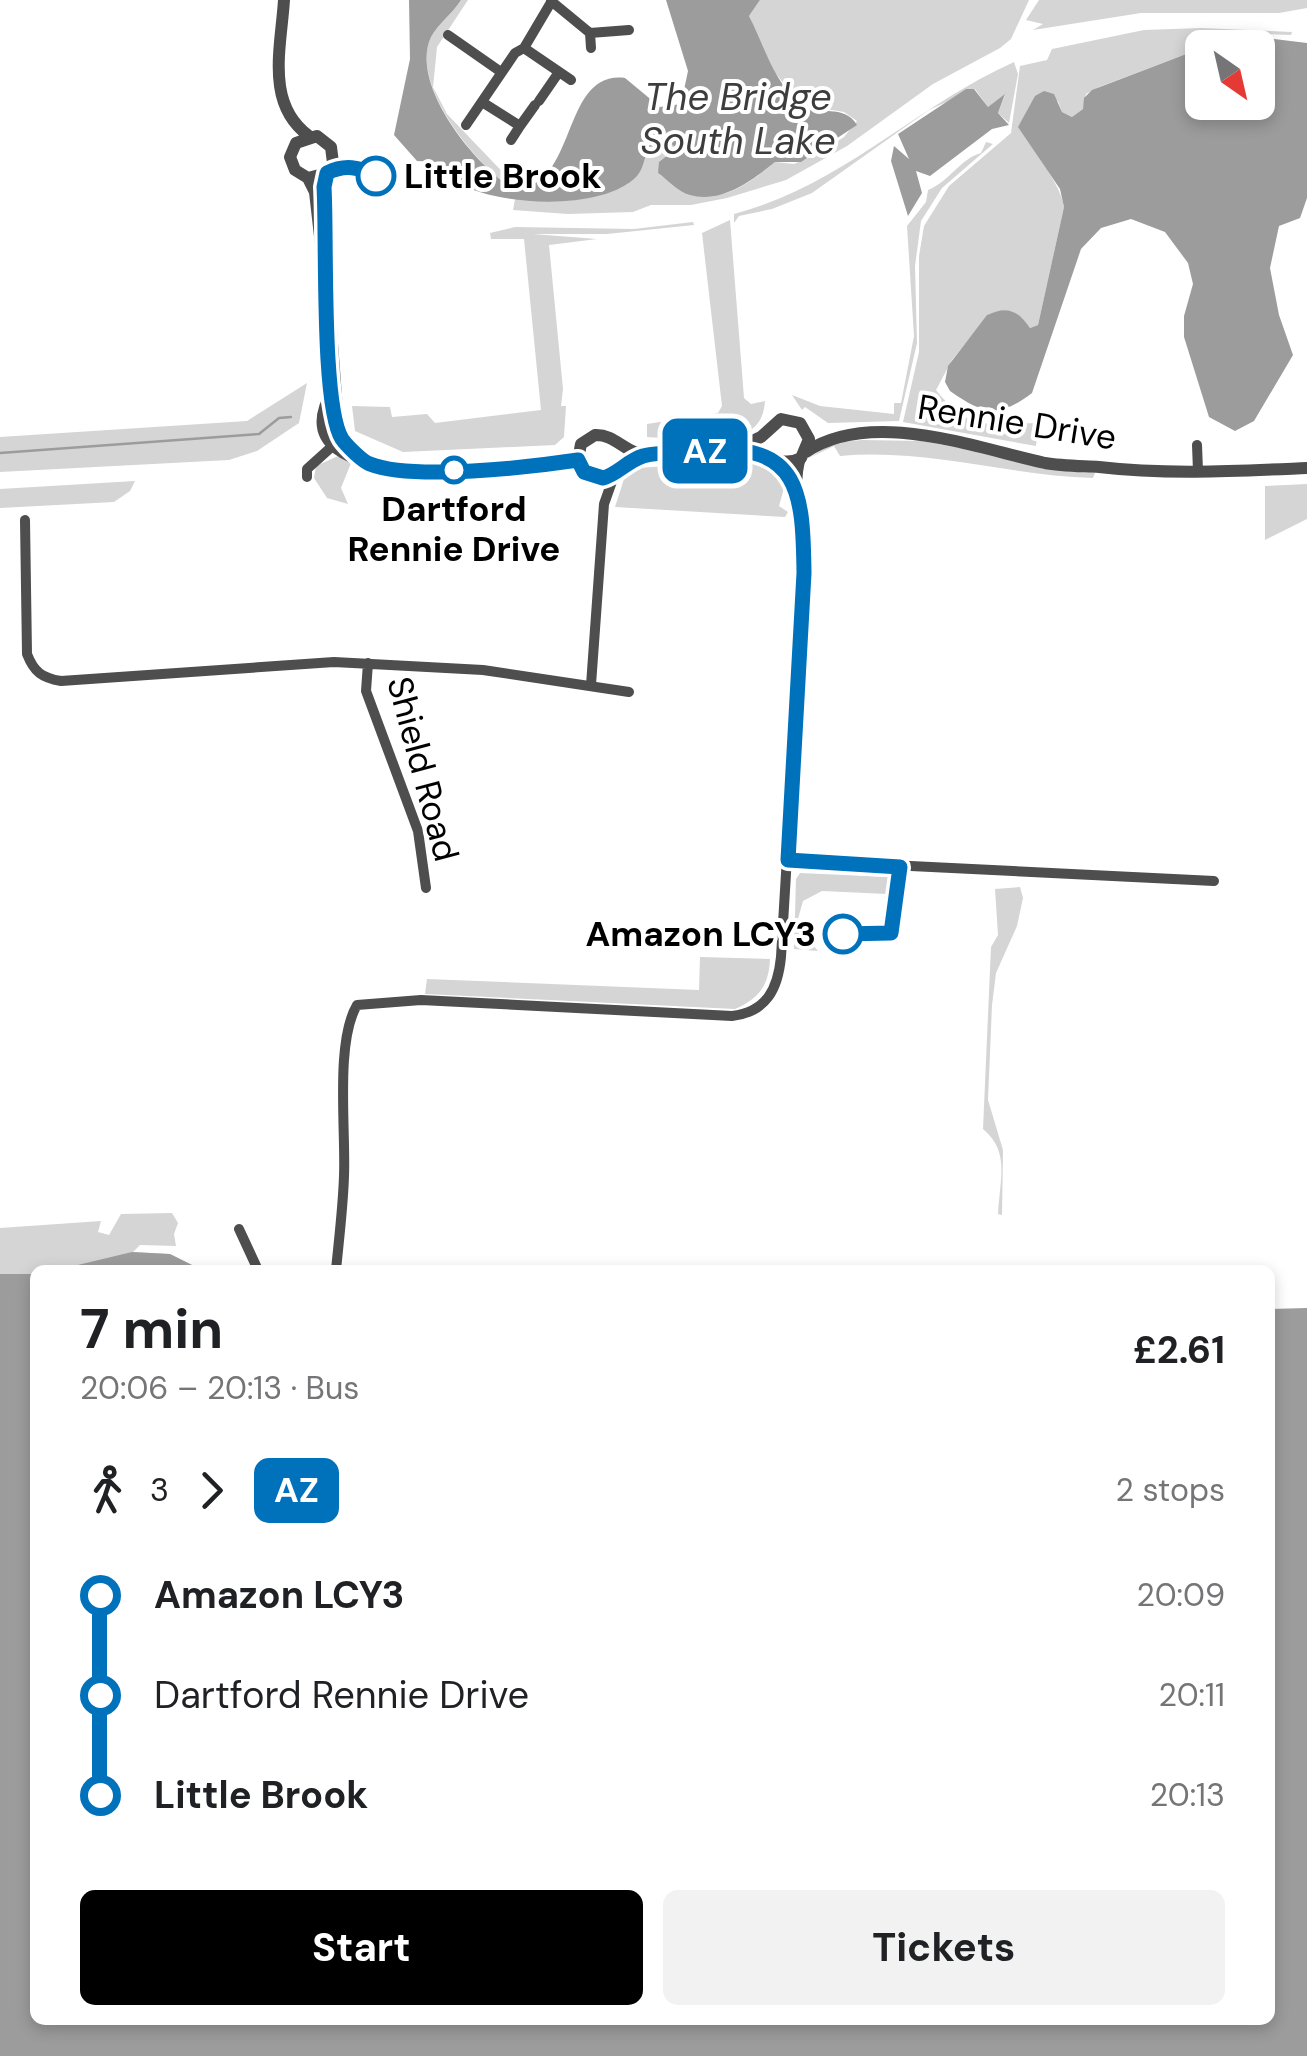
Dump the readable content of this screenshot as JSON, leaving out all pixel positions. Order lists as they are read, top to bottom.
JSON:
{
  "streets": {
    "street": ["Rennie Drive", "Shield Road"]
  },
  "water": ["The Bridge South Lake"],
  "places": ["Little Brook", "Dartford Rennie Drive", "Amazon LCY3"],
  "lines": ["bus line AZ"],
  "north": "bottom right",
  "page": {
    "on_map": "AZ",
    "heading": ["7 min", "20:06 – 20:13 · Bus", "£2.61"],
    "legs": ["3", "AZ", "2 stops"],
    "list": [
      {
        "name": "Amazon LCY3",
        "value": "20:09"
      },
      {
        "name": "Dartford Rennie Drive",
        "value": "20:11"
      },
      {
        "name": "Little Brook",
        "value": "20:13"
      }
    ],
    "buttons": ["Start", "Tickets"]
  }
}
